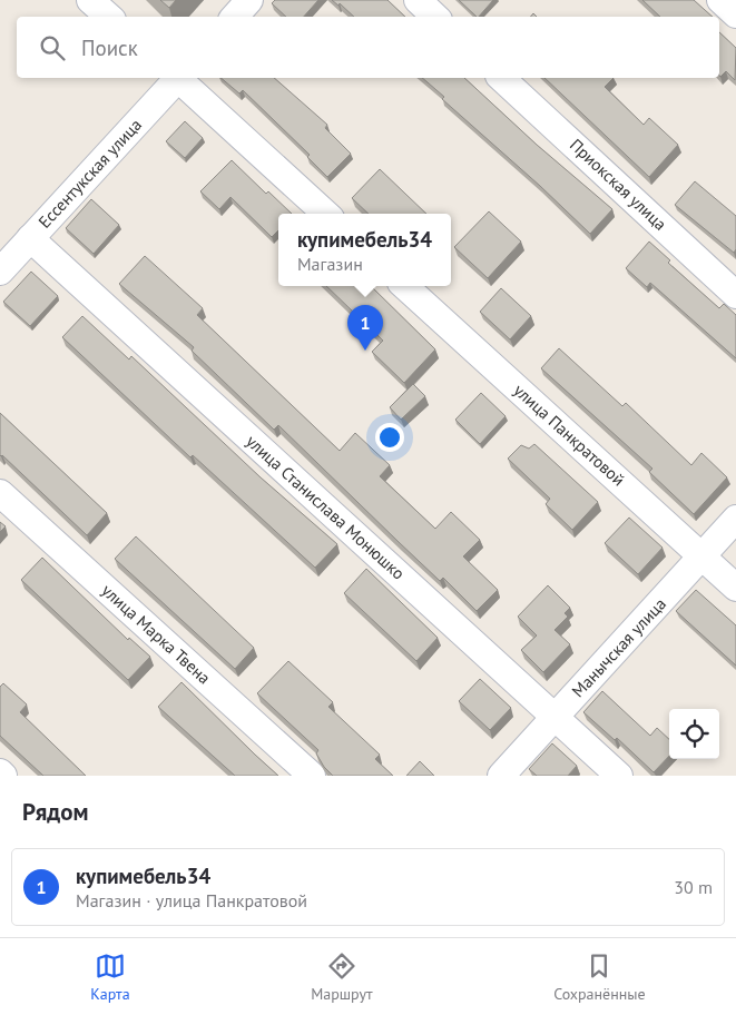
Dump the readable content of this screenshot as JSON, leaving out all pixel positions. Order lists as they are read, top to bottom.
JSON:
{
  "streets": {
    "street": [
      "Ессентукская улица",
      "Приокская улица",
      "улица Панкратовой",
      "улица Станислава Монюшко",
      "улица Марка Твена",
      "Манычская улица"
    ]
  },
  "crossings": [
    ["Ессентукская улица", "улица Станислава Монюшко"],
    ["улица Панкратовой", "Манычская улица"],
    ["улица Станислава Монюшко", "Манычская улица"]
  ],
  "page": {
    "search": "Поиск",
    "popup": ["купимебель34", "Магазин"],
    "pins": "1",
    "heading": "Рядом",
    "list": [
      {
        "mark": "1",
        "name": "купимебель34",
        "note": "Магазин · улица Панкратовой",
        "value": "30 m"
      }
    ],
    "nav": ["Карта", "Маршрут", "Сохранённые"]
  }
}
